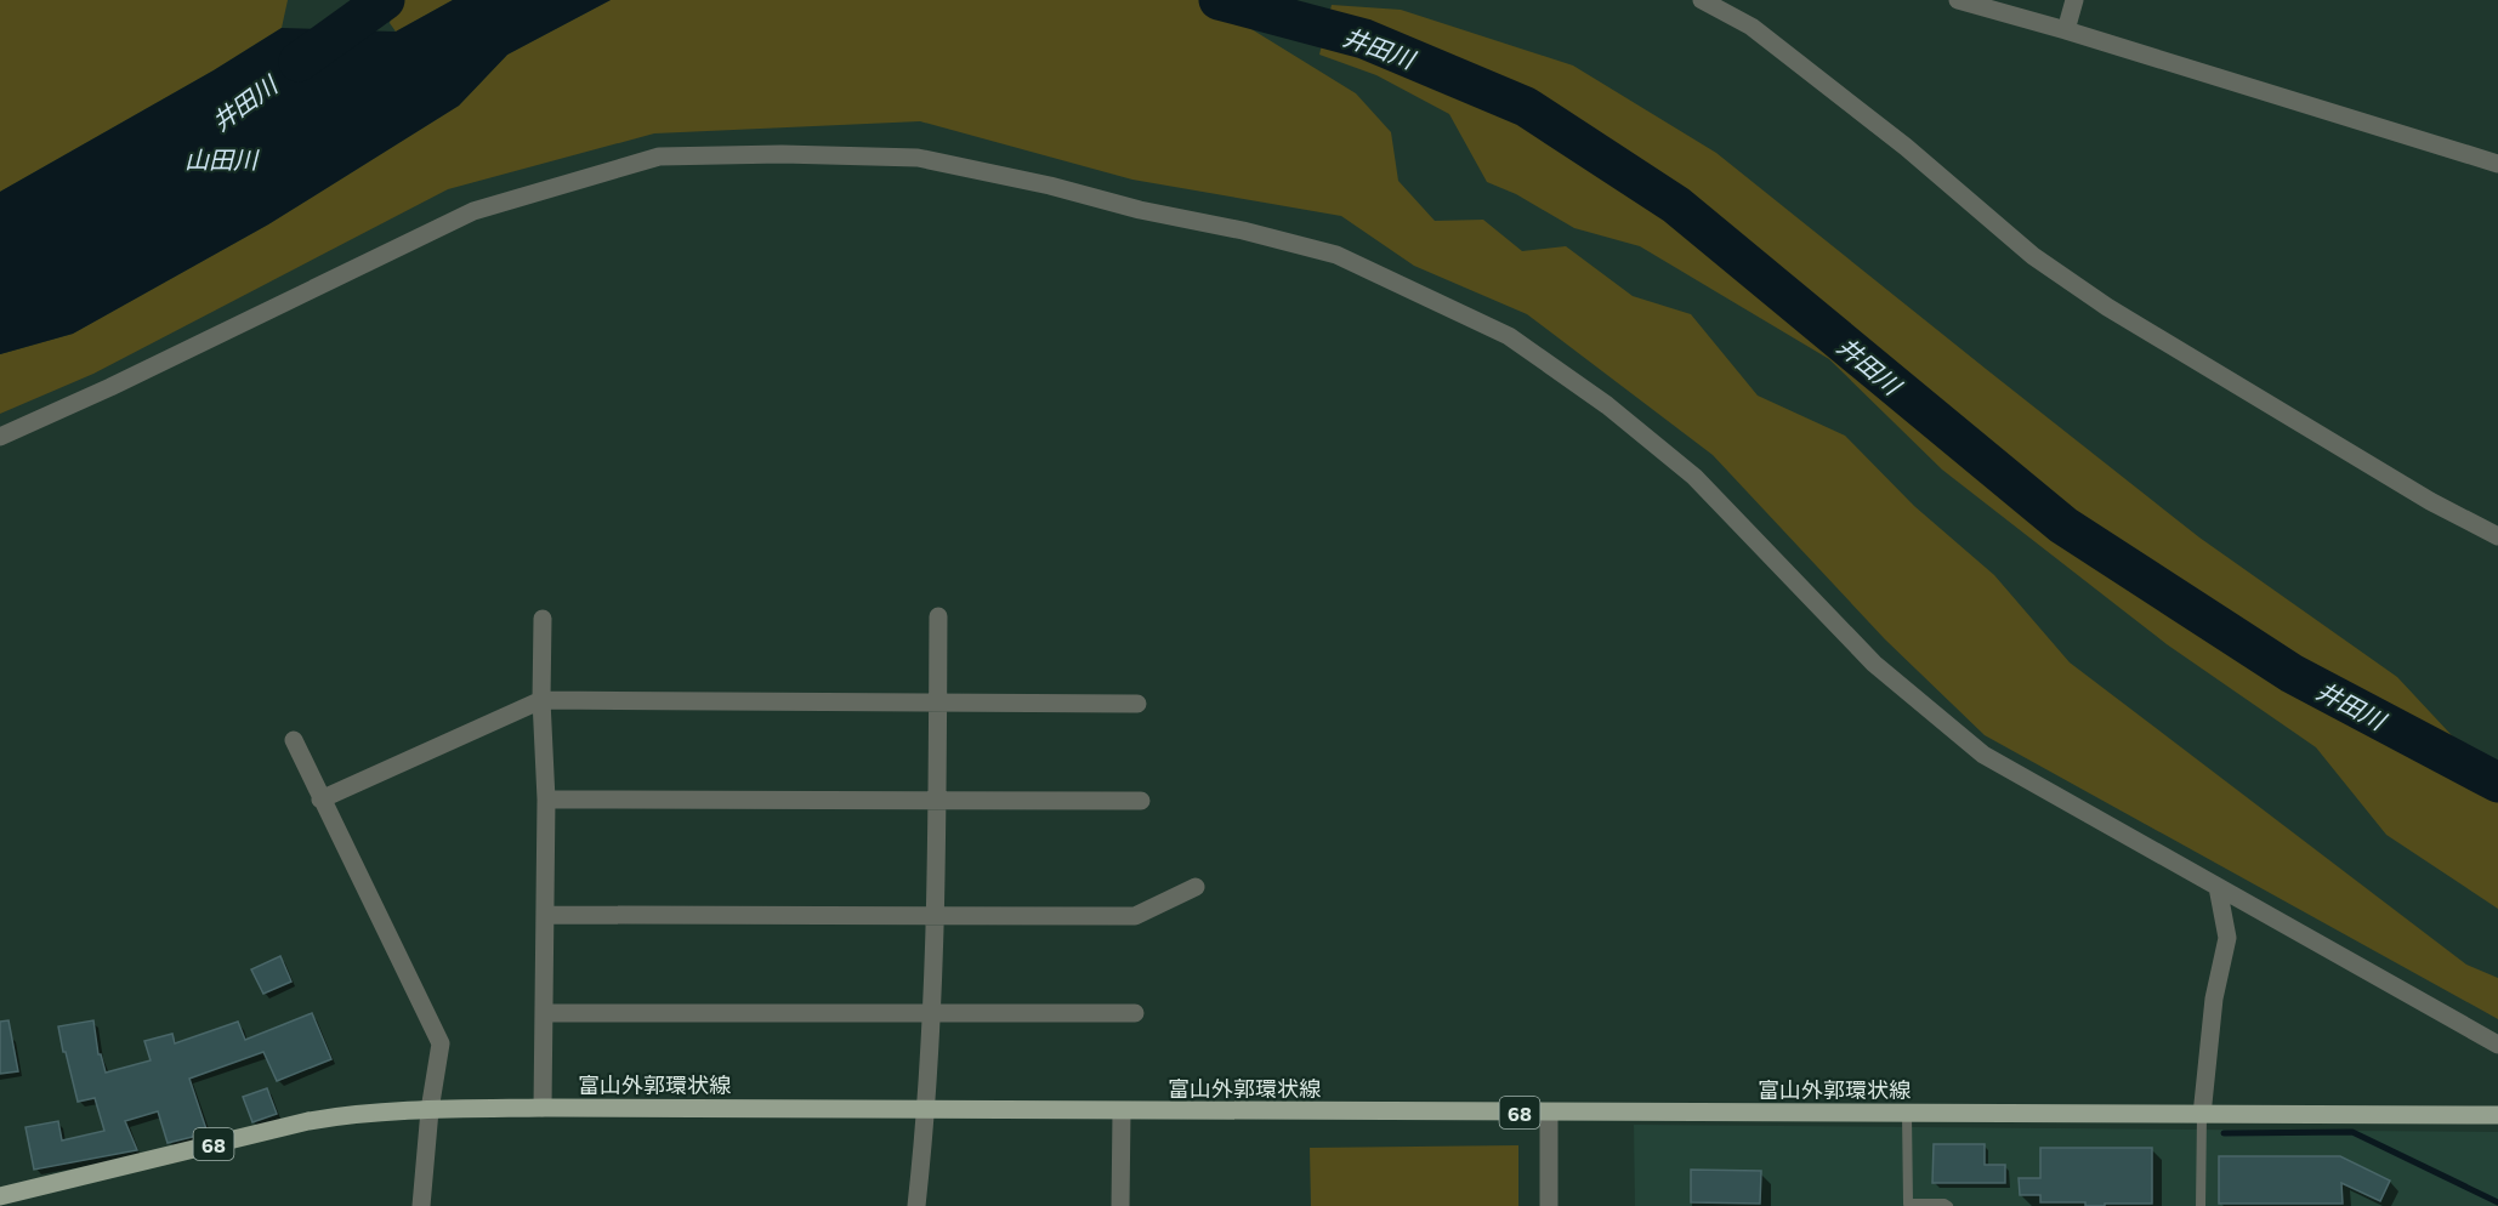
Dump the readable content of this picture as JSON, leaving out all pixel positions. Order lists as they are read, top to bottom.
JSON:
{
  "streets": {
    "main road": ["富山外郭環状線", "68"]
  },
  "water": ["井田川", "山田川"]
}
